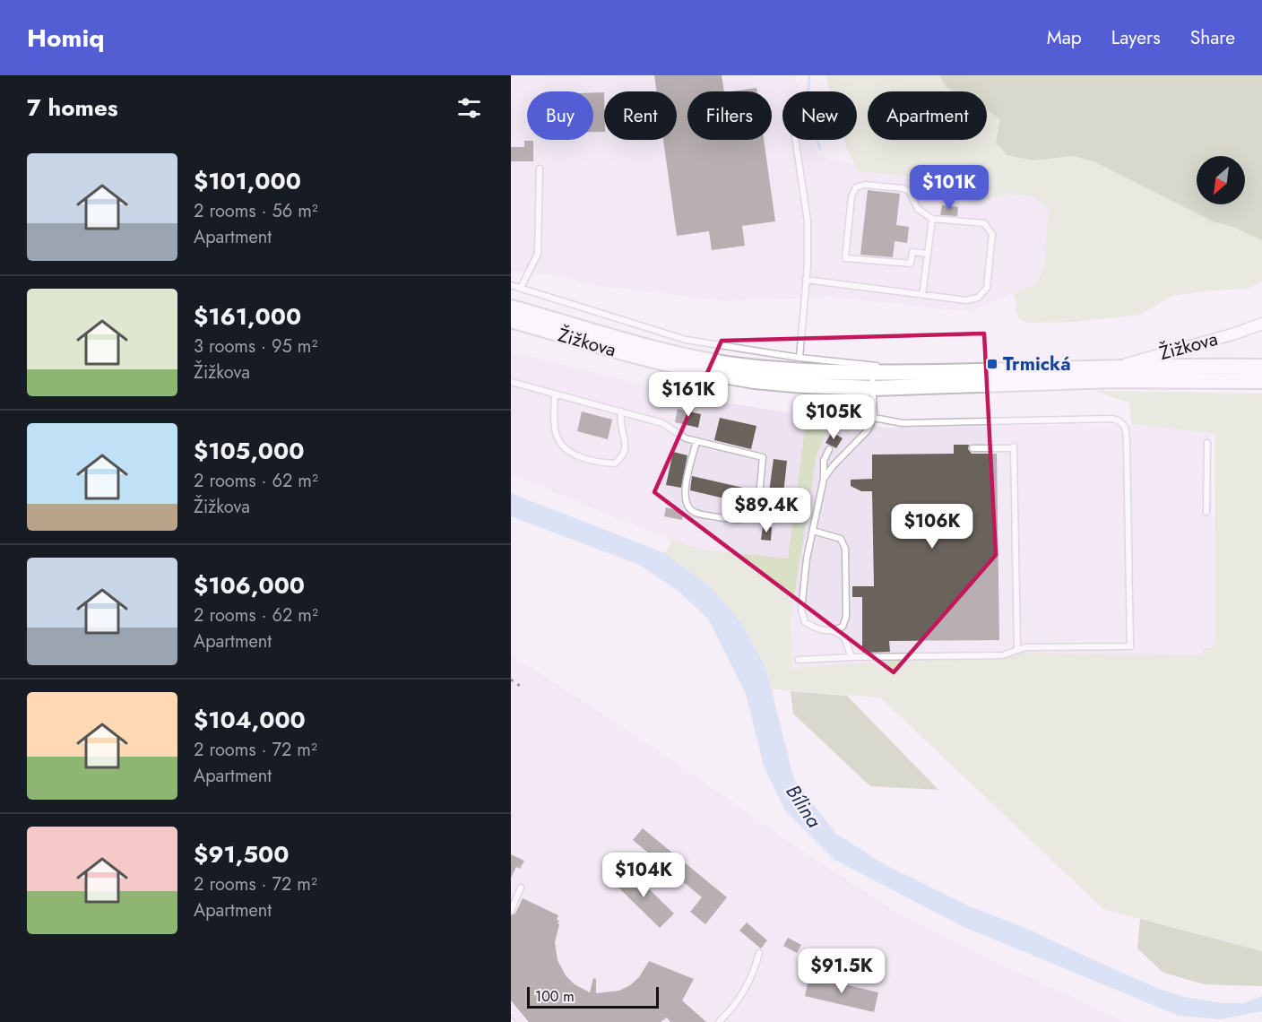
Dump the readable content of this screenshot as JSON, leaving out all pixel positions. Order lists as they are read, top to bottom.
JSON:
{
  "streets": {
    "main road": ["Žižkova"]
  },
  "water": ["Bílina"],
  "places": {
    "transit": ["Trmická"]
  },
  "scale_bar": "100 m",
  "north": "bottom left",
  "page": {
    "header": "Homiq",
    "nav": ["Map", "Layers", "Share"],
    "heading": "7 homes",
    "chip": [
      "Buy",
      "Rent",
      "Filters",
      "New",
      "Apartment"
    ],
    "list": [
      {
        "name": "$101,000",
        "note": "2 rooms · 56 m² · Apartment"
      },
      {
        "name": "$161,000",
        "note": "3 rooms · 95 m² · Žižkova"
      },
      {
        "name": "$105,000",
        "note": "2 rooms · 62 m² · Žižkova"
      },
      {
        "name": "$106,000",
        "note": "2 rooms · 62 m² · Apartment"
      },
      {
        "name": "$104,000",
        "note": "2 rooms · 72 m² · Apartment"
      },
      {
        "name": "$91,500",
        "note": "2 rooms · 72 m² · Apartment"
      }
    ],
    "price": [
      "$101K",
      "$161K",
      "$105K",
      "$89.4K",
      "$106K",
      "$104K",
      "$91.5K"
    ],
    "scale": "100 m"
  }
}
